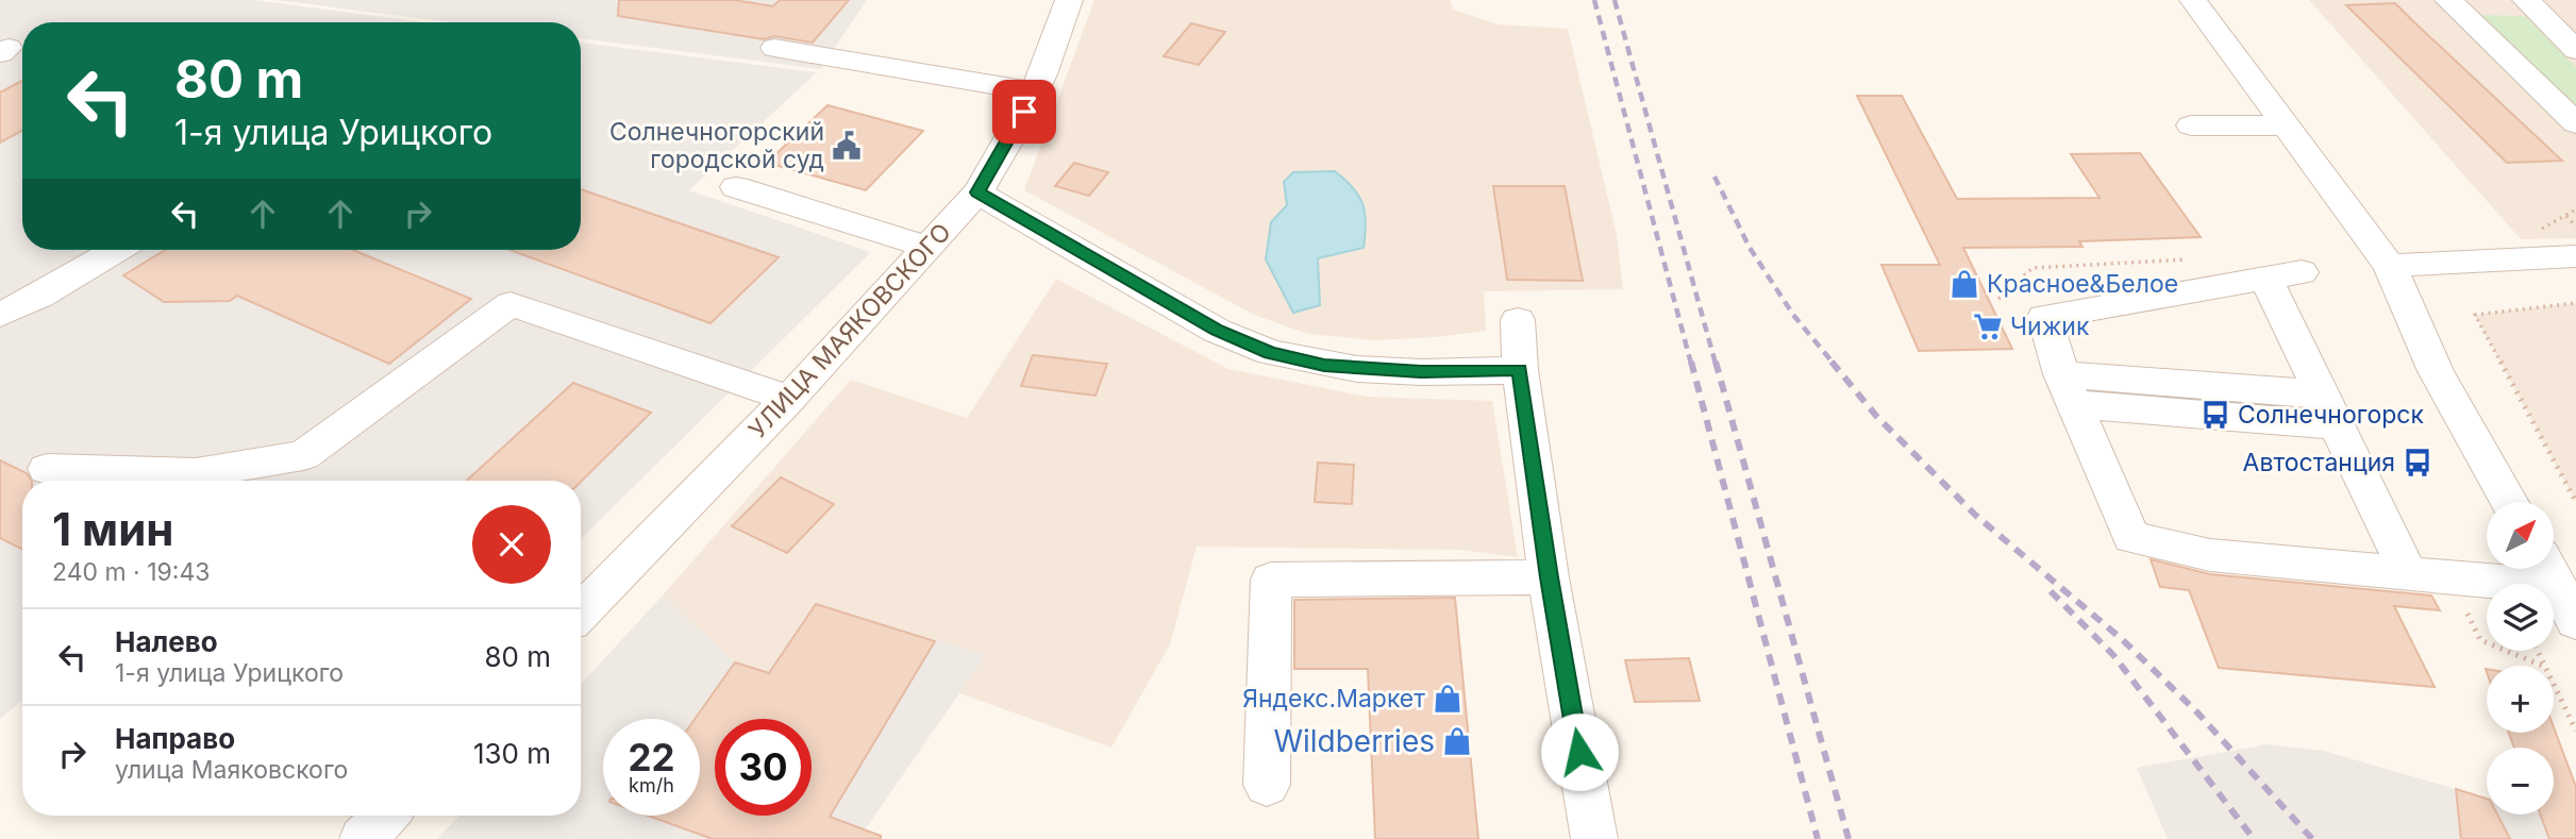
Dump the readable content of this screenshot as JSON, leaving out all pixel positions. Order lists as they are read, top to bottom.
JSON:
{
  "streets": {
    "street": ["УЛИЦА МАЯКОВСКОГО"]
  },
  "places": {
    "public building": ["Солнечногорский городской суд"],
    "shop": ["Красное&Белое", "Яндекс.Маркет", "Wildberries"],
    "supermarket": ["Чижик"],
    "bus stop": ["Солнечногорск", "Автостанция"]
  },
  "north": "top right",
  "page": {
    "turn": ["80 m", "1-я улица Урицкого"],
    "heading": ["1 мин", "240 m · 19:43"],
    "map_buttons": ["+", "−"],
    "list": [
      {
        "name": "Налево",
        "note": "1-я улица Урицкого",
        "value": "80 m"
      },
      {
        "name": "Направо",
        "note": "улица Маяковского",
        "value": "130 m"
      }
    ],
    "speed": "22 km/h",
    "limit": "30"
  }
}
